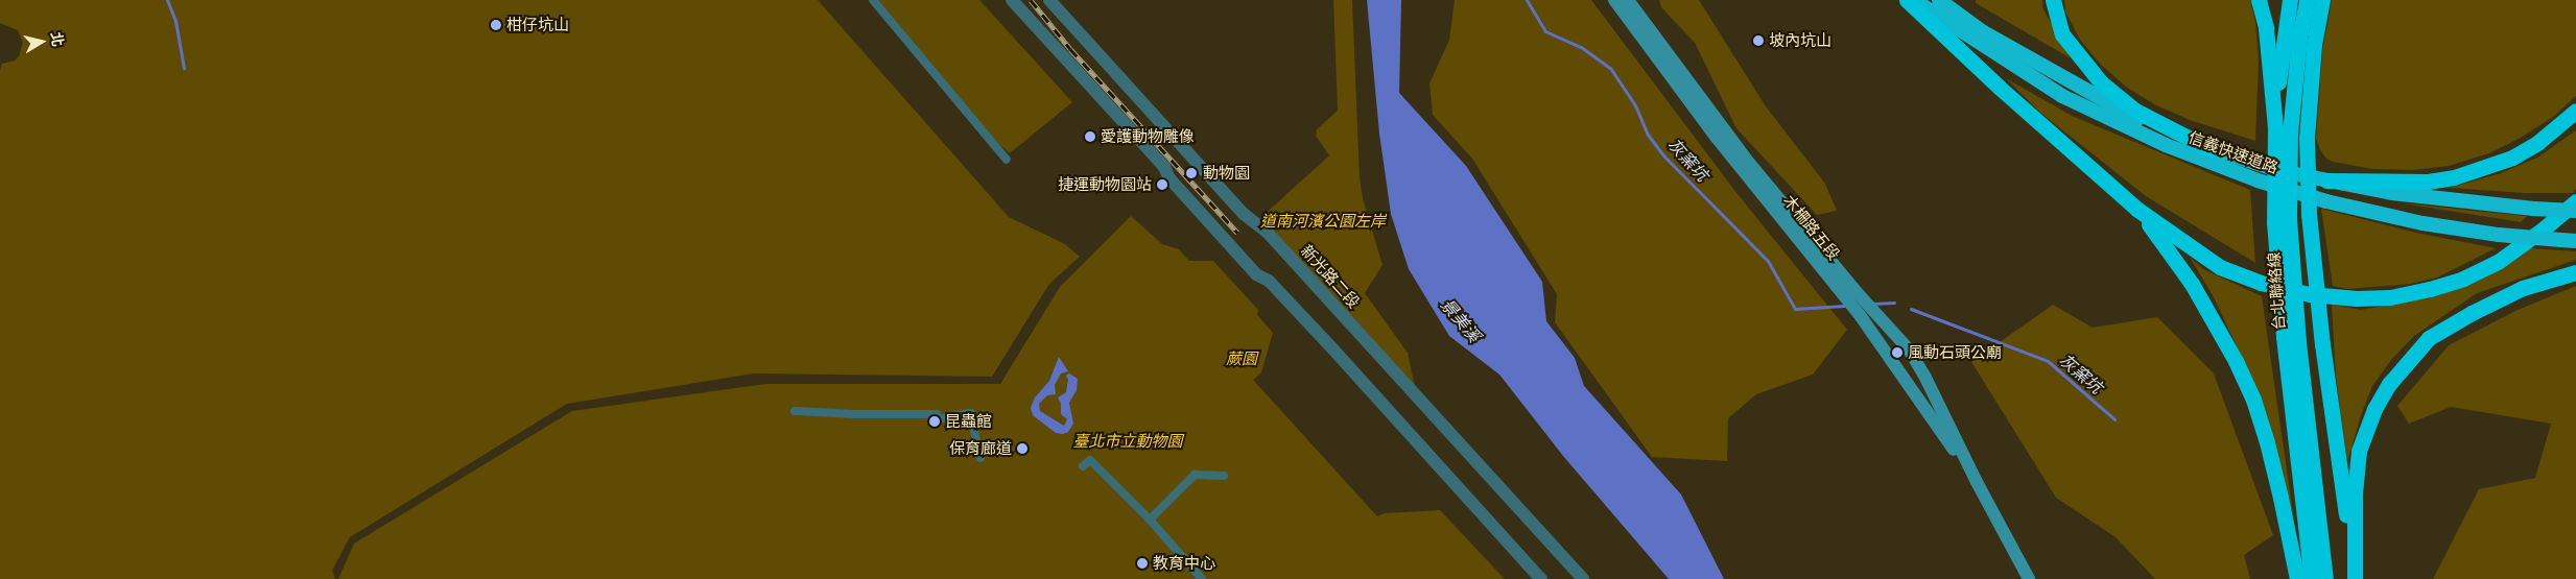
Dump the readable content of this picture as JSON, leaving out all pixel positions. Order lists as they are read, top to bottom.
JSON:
{
  "streets": {
    "highway": ["信義快速道路", "台北聯絡線"],
    "main road": ["木柵路五段"],
    "street": ["新光路二段"]
  },
  "water": ["灰窯坑", "景美溪"],
  "parks": ["道南河濱公園左岸", "蕨園", "臺北市立動物園"],
  "places": [
    "柑仔坑山",
    "坡內坑山",
    "愛護動物雕像",
    "動物園",
    "捷運動物園站",
    "風動石頭公廟",
    "昆蟲館",
    "保育廊道",
    "教育中心"
  ],
  "north": "right"
}
